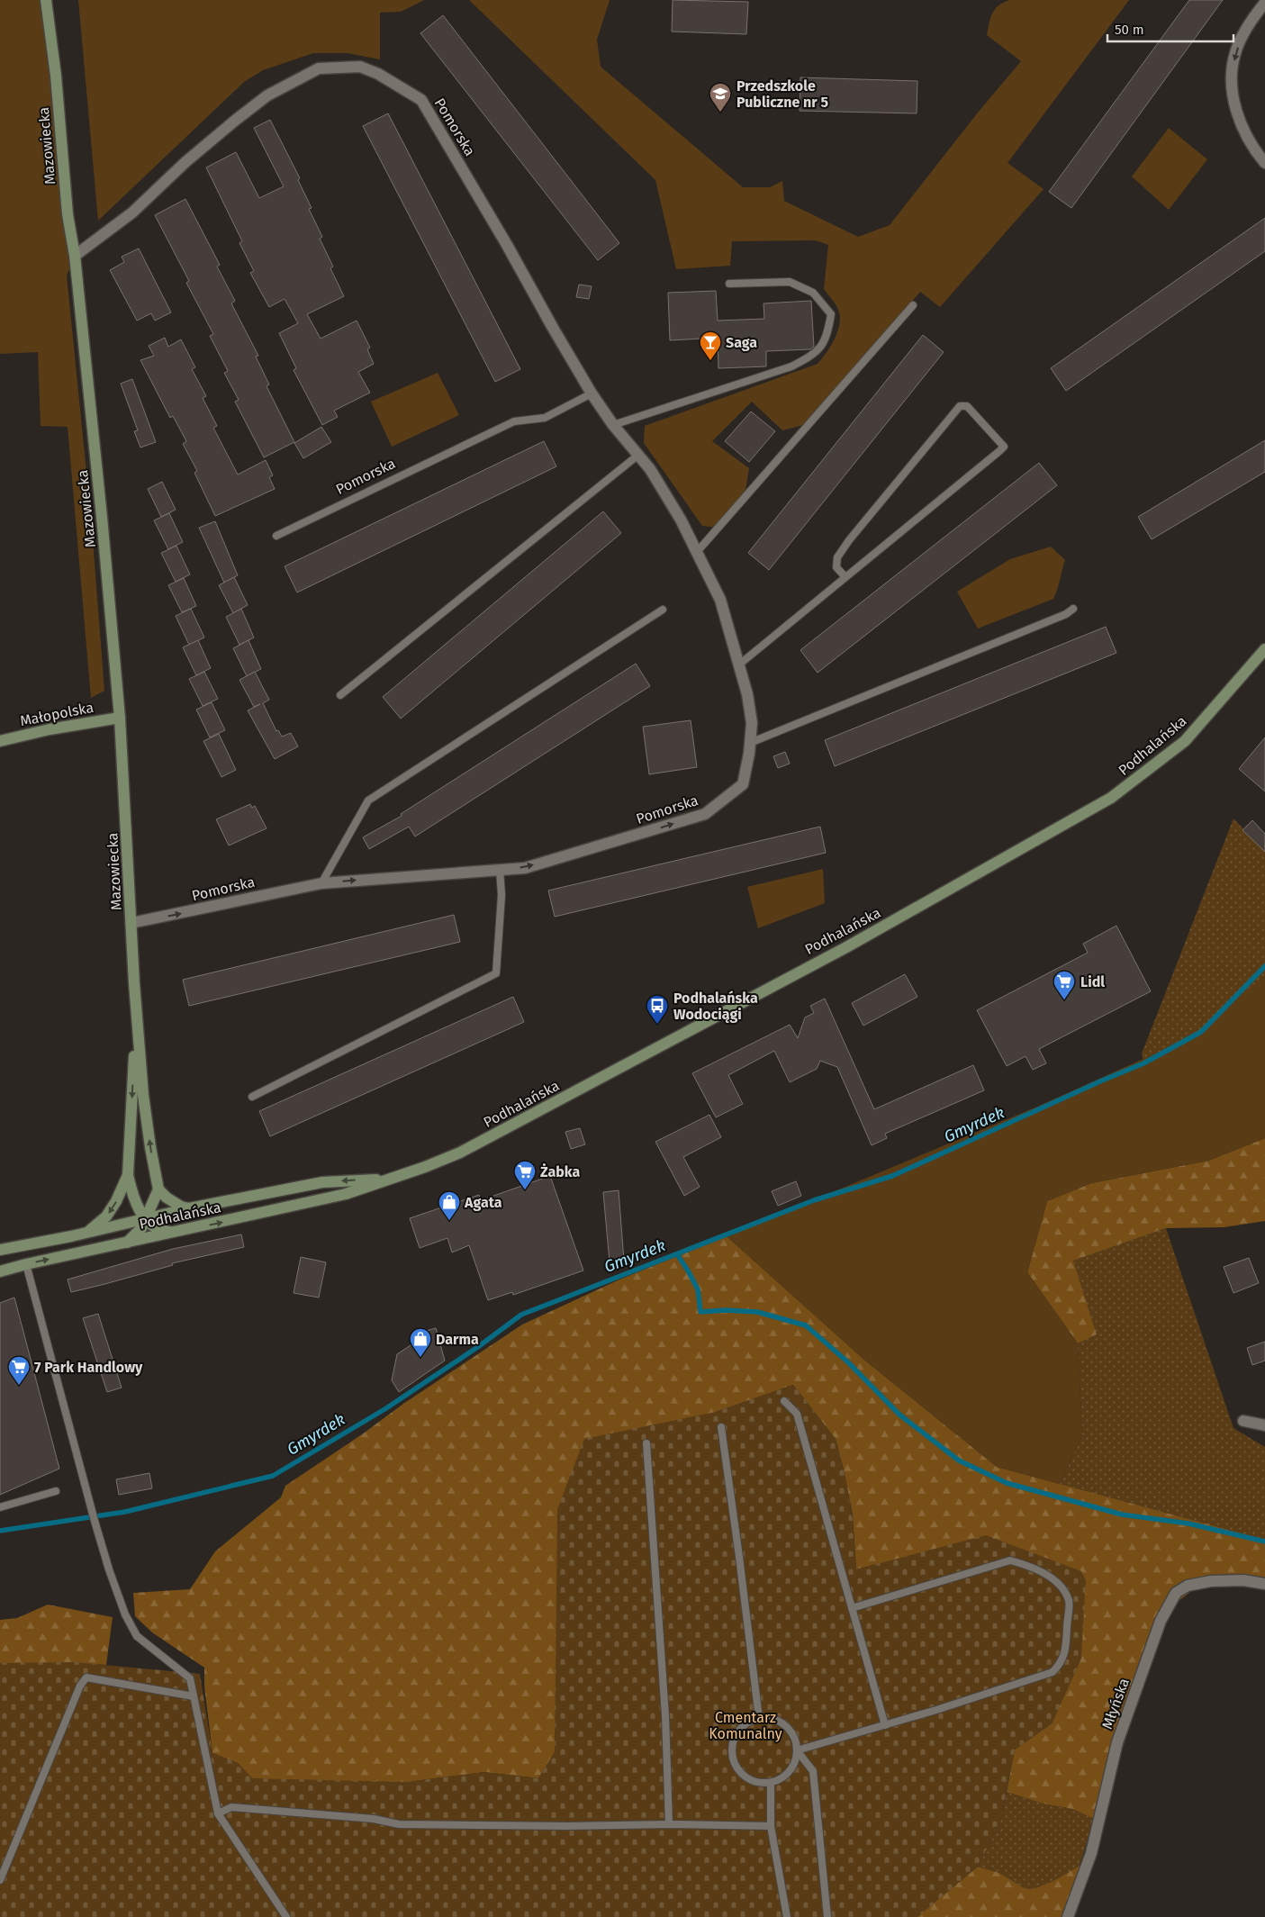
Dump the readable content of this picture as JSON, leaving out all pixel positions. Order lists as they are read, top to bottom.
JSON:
{
  "streets": {
    "street": [
      "Pomorska",
      "Mazowiecka",
      "Małopolska",
      "Podhalańska",
      "Młyńska"
    ]
  },
  "crossings": [
    ["Pomorska", "Mazowiecka"],
    ["Mazowiecka", "Małopolska"],
    ["Mazowiecka", "Podhalańska"]
  ],
  "water": ["Gmyrdek"],
  "parks": ["Cmentarz Komunalny"],
  "places": {
    "school or university": ["Przedszkole Publiczne nr 5"],
    "bar": ["Saga"],
    "supermarket": ["Lidl", "Żabka", "7 Park Handlowy"],
    "bus stop": ["Podhalańska Wodociągi"],
    "shop": ["Agata", "Darma"]
  },
  "scale_bar": "50 m"
}
